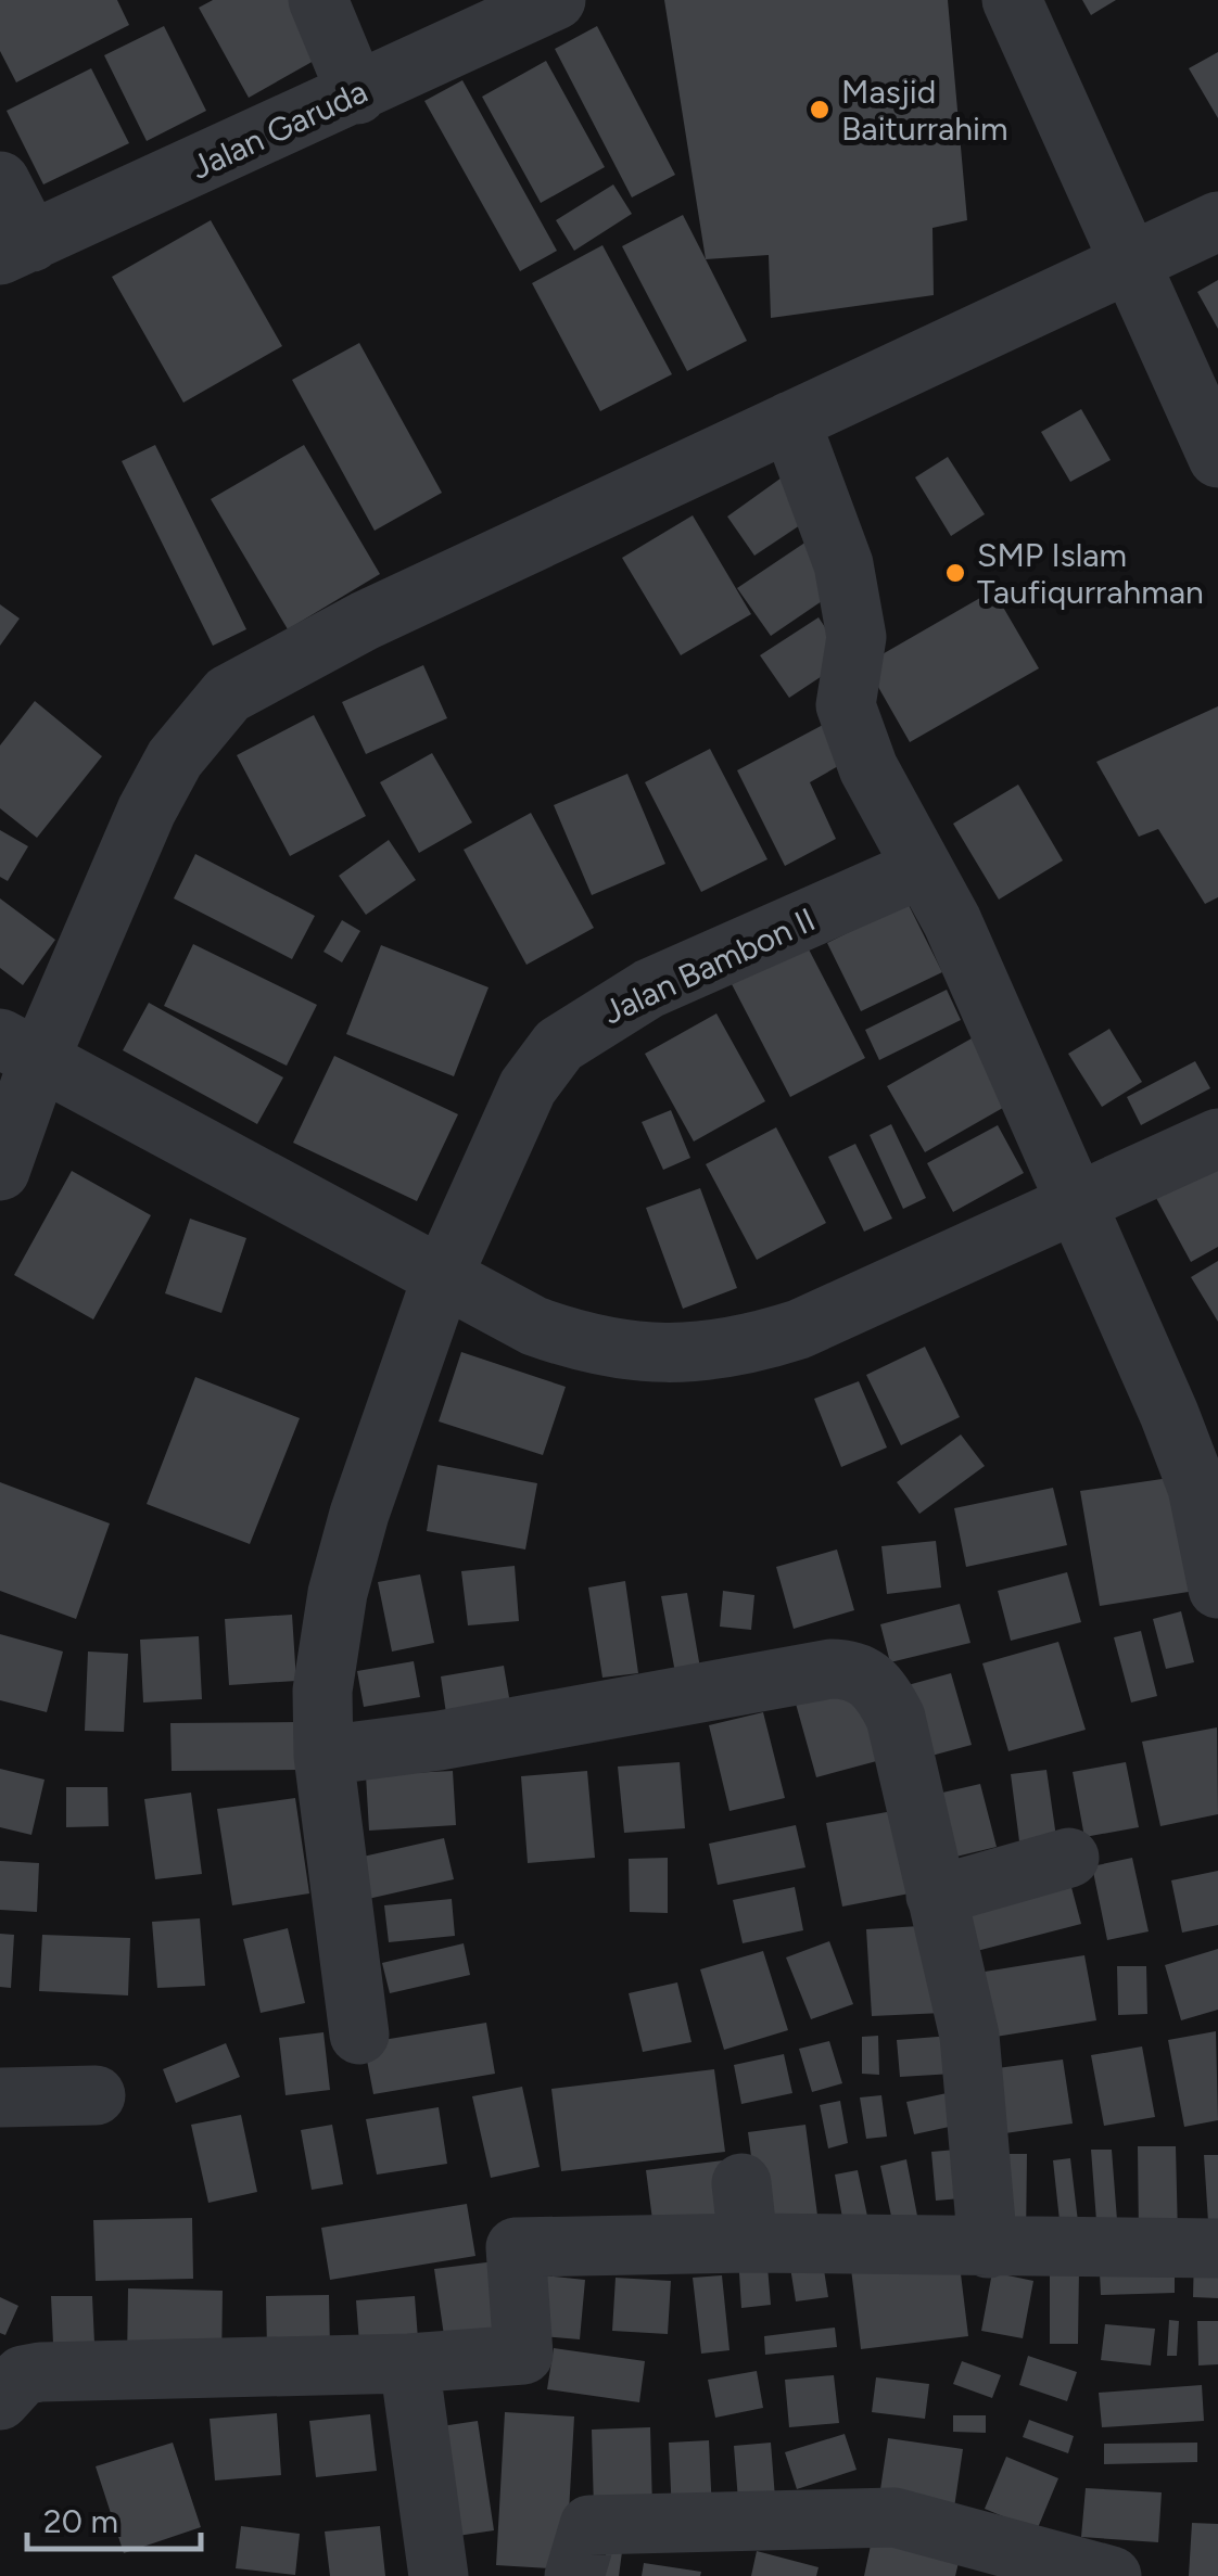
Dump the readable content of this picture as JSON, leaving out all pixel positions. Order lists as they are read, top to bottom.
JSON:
{
  "streets": {
    "street": ["Jalan Garuda", "Jalan Bambon II"]
  },
  "places": ["Masjid Baiturrahim", "SMP Islam Taufiqurrahman"],
  "scale_bar": "20 m"
}
